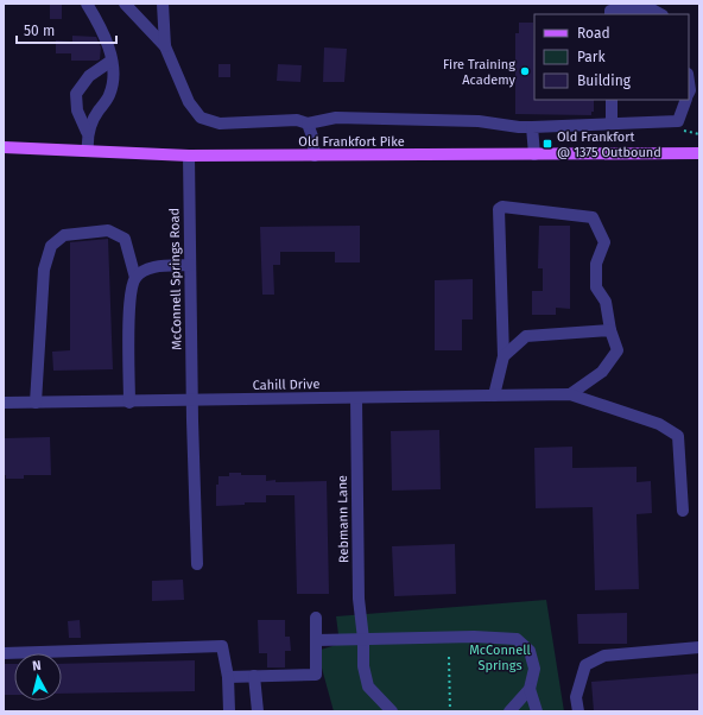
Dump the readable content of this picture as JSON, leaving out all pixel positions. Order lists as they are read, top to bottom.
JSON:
{
  "streets": {
    "main road": ["Old Frankfort Pike"],
    "street": ["McConnell Springs Road", "Cahill Drive", "Rebmann Lane"]
  },
  "crossings": [
    ["Old Frankfort Pike", "McConnell Springs Road"],
    ["McConnell Springs Road", "Cahill Drive"],
    ["Cahill Drive", "Rebmann Lane"]
  ],
  "parks": ["McConnell Springs"],
  "places": {
    "other": ["Fire Training Academy"],
    "transit": ["Old Frankfort @ 1375 Outbound"]
  },
  "legend": ["Road", "Park", "Building"],
  "scale_bar": "50 m",
  "north": "top"
}
